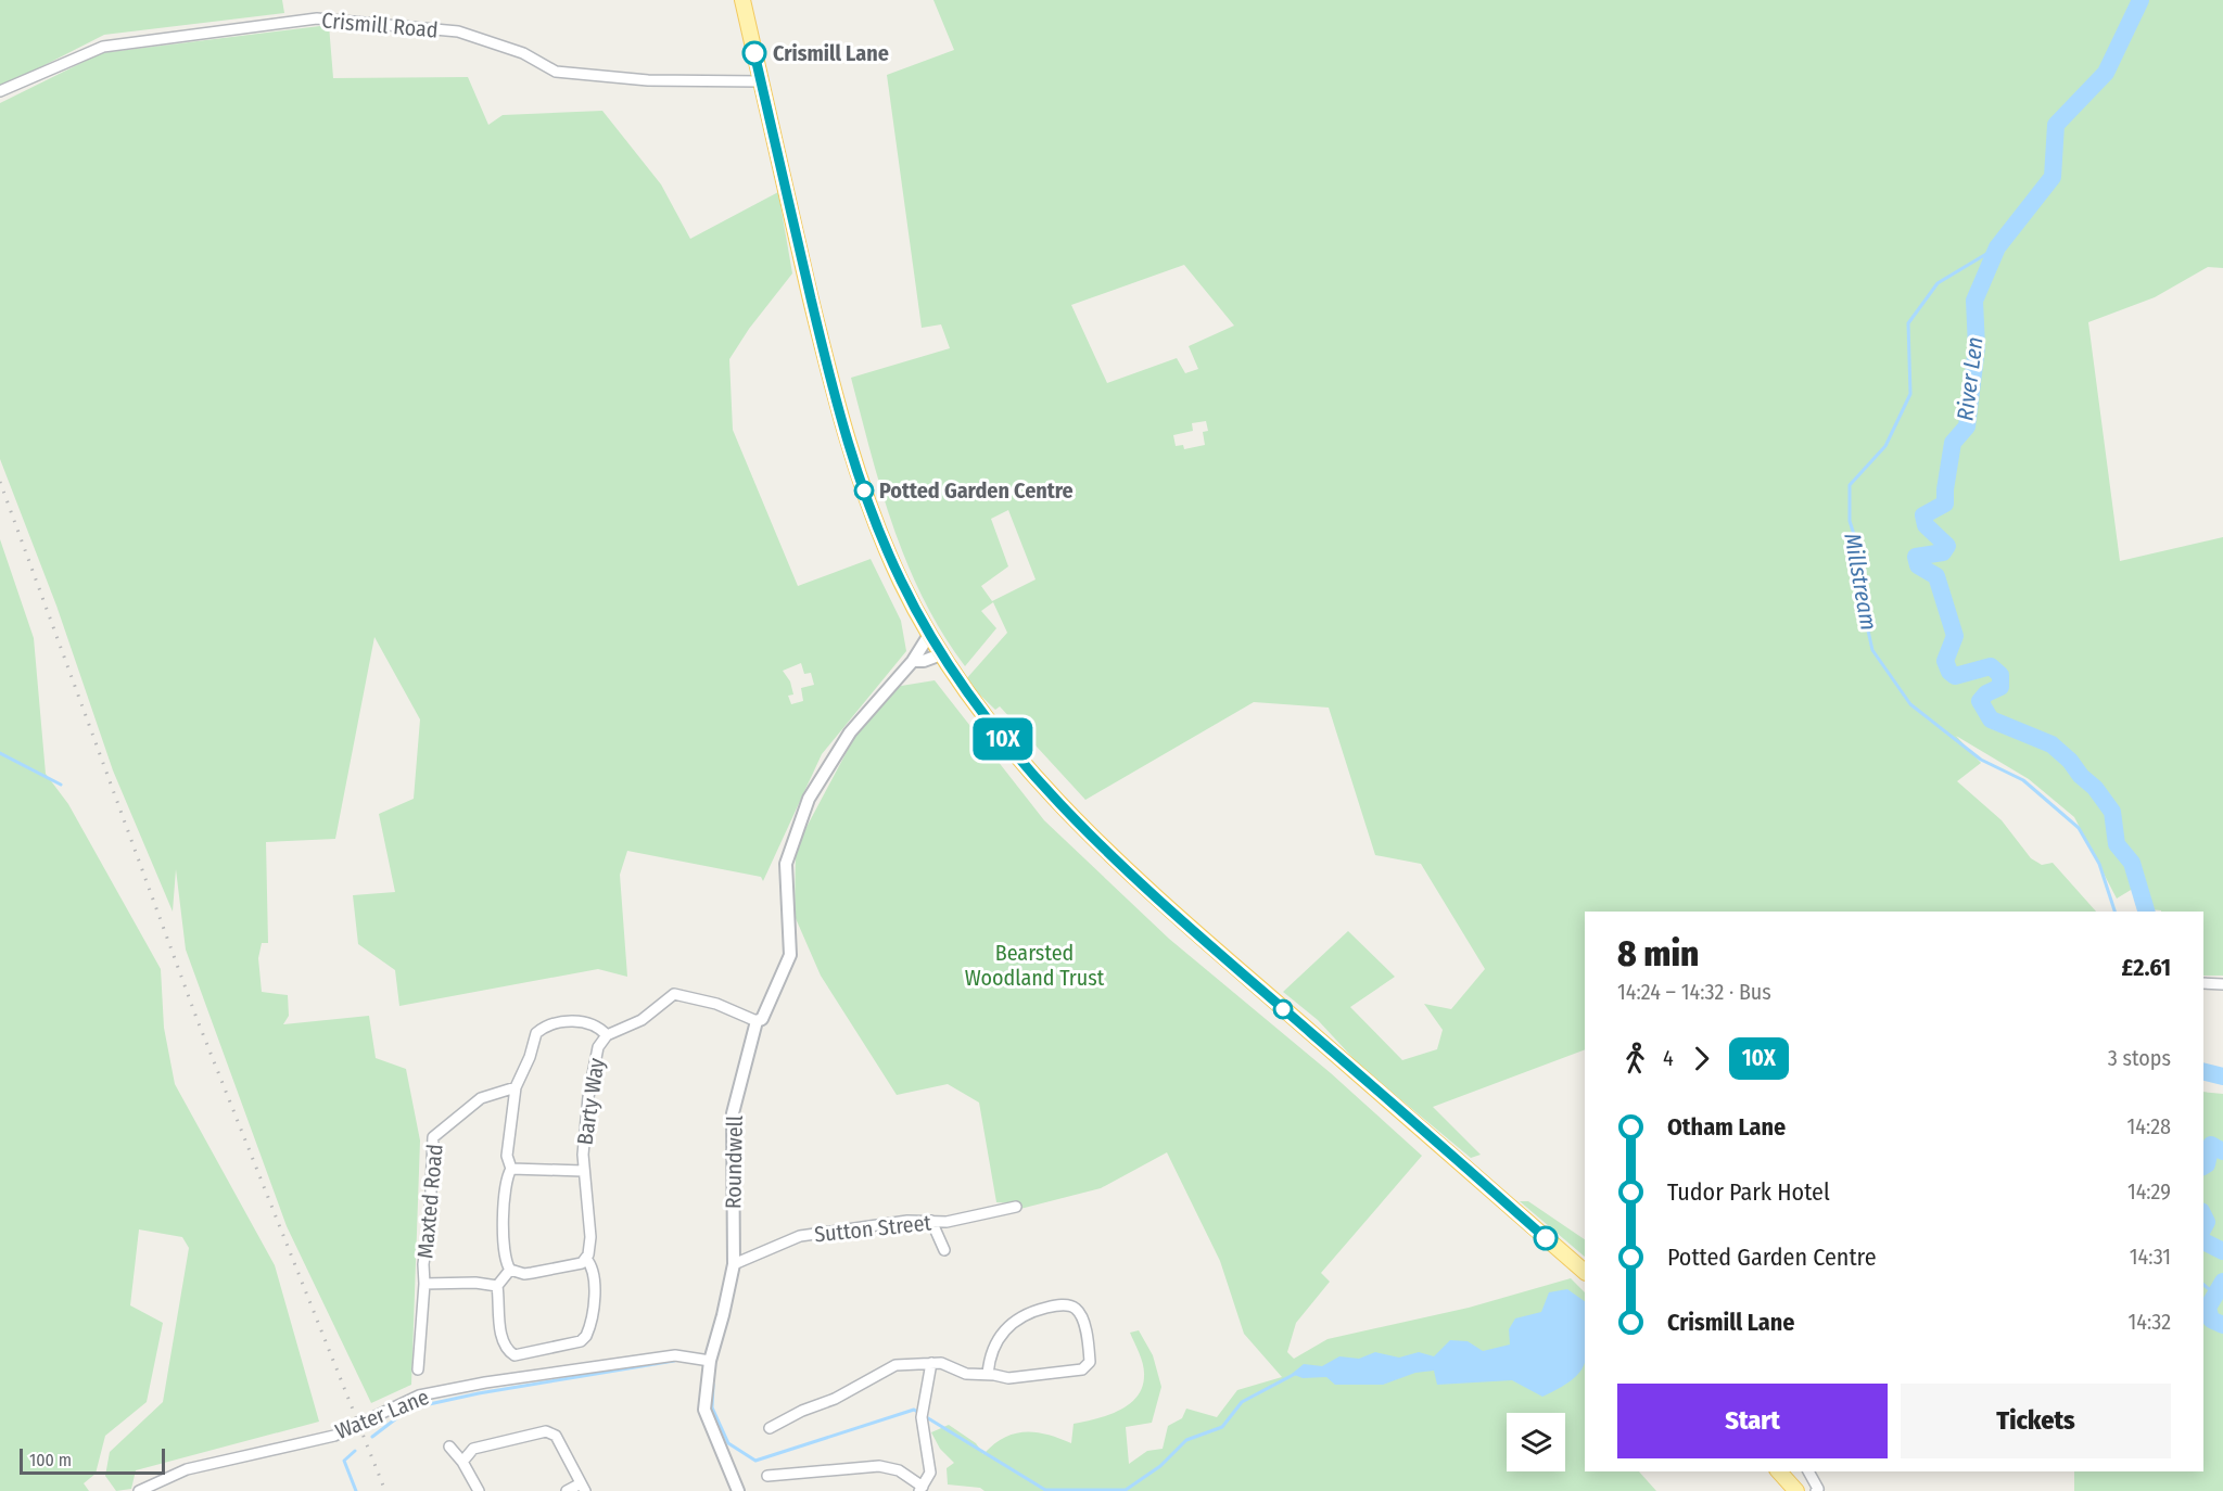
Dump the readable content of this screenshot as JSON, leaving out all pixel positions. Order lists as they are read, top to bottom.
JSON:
{
  "streets": {
    "street": [
      "Crismill Road",
      "Barty Way",
      "Roundwell",
      "Maxted Road",
      "Sutton Street",
      "Water Lane"
    ]
  },
  "crossings": [
    ["Barty Way", "Roundwell"],
    ["Barty Way", "Maxted Road"],
    ["Roundwell", "Sutton Street"],
    ["Roundwell", "Water Lane"]
  ],
  "water": ["River Len", "Millstream"],
  "parks": ["Bearsted Woodland Trust"],
  "places": ["Crismill Lane", "Potted Garden Centre"],
  "lines": ["bus line 10X"],
  "scale_bar": "100 m",
  "page": {
    "on_map": "10X",
    "heading": ["8 min", "14:24 – 14:32 · Bus", "£2.61"],
    "legs": ["4", "10X", "3 stops"],
    "list": [
      {
        "name": "Otham Lane",
        "value": "14:28"
      },
      {
        "name": "Tudor Park Hotel",
        "value": "14:29"
      },
      {
        "name": "Potted Garden Centre",
        "value": "14:31"
      },
      {
        "name": "Crismill Lane",
        "value": "14:32"
      }
    ],
    "buttons": ["Start", "Tickets"],
    "scale": "100 m"
  }
}
